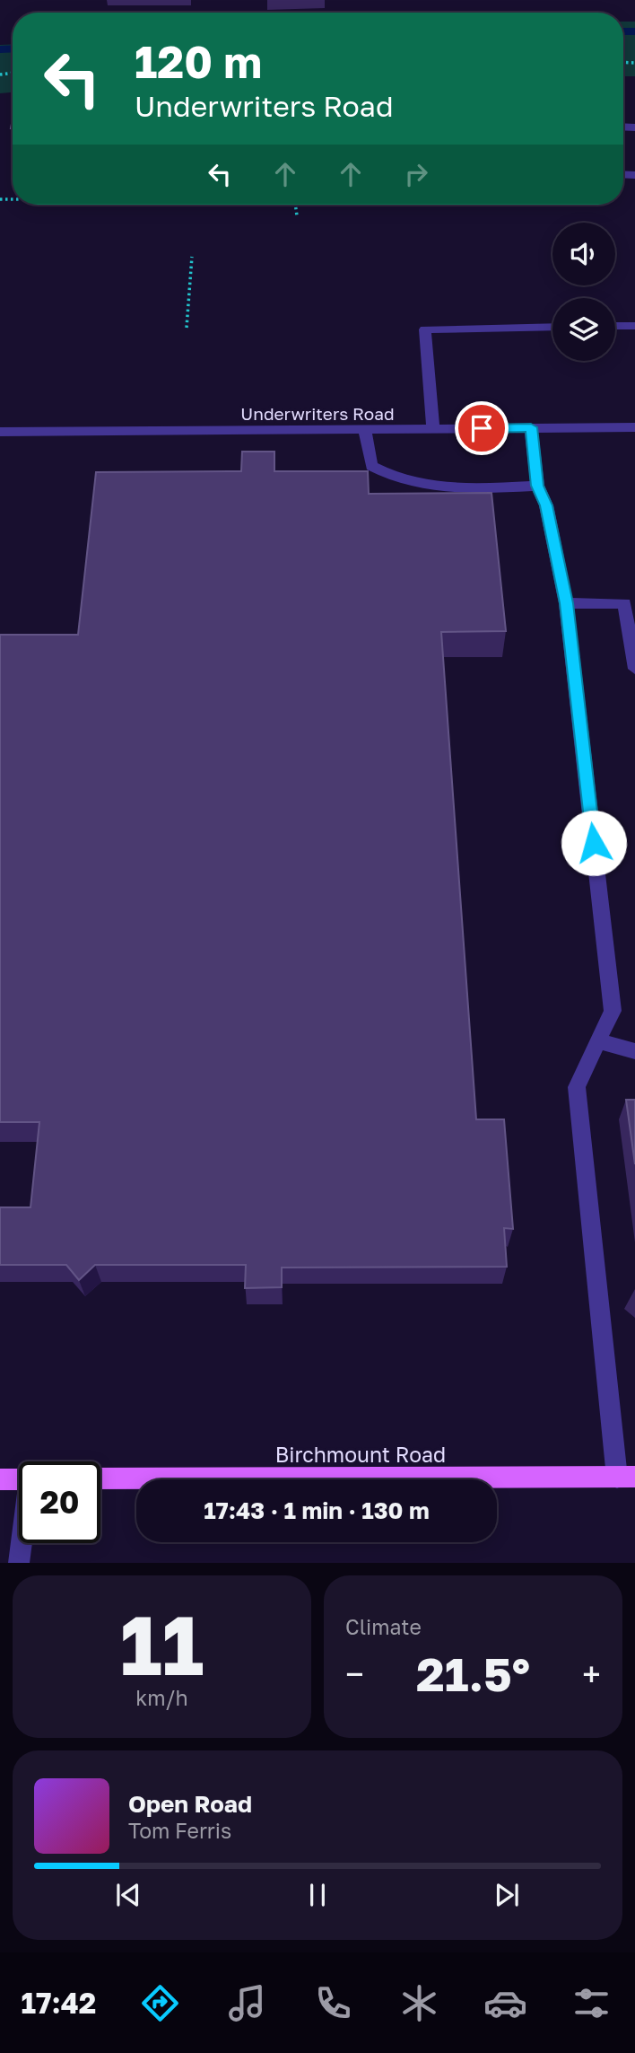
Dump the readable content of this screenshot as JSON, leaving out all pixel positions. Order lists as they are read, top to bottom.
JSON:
{
  "streets": {
    "main road": ["Birchmount Road"],
    "street": ["Underwriters Road"]
  },
  "page": {
    "turn": ["120 m", "Underwriters Road"],
    "limit": "20",
    "trip": "17:43 · 1 min · 130 m",
    "tile": [
      ["11", "km/h"],
      "Climate"
    ],
    "heat": ["−", "21.5°", "+"],
    "song": ["Open Road", "Tom Ferris"],
    "tabs": "17:42"
  }
}
